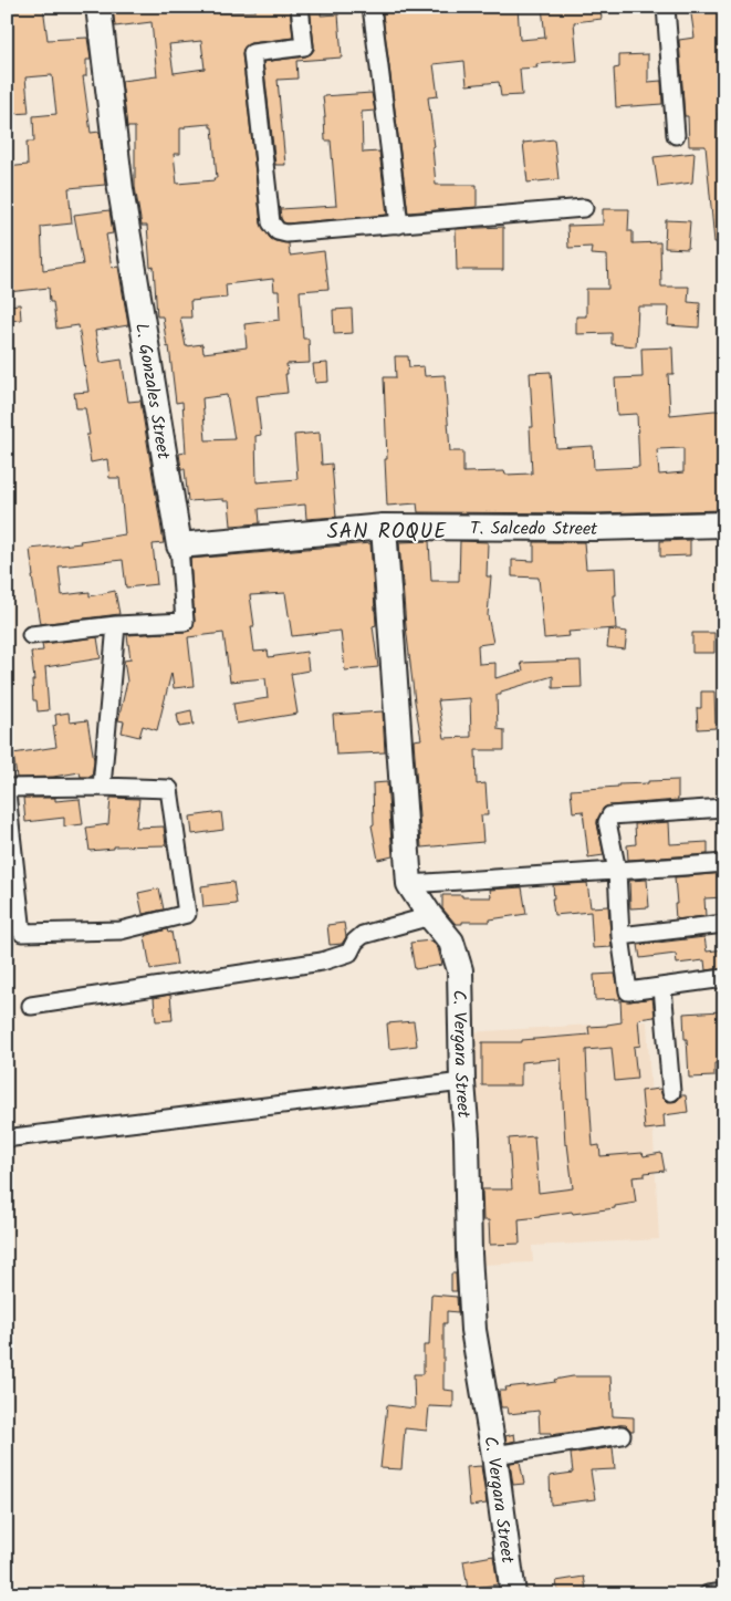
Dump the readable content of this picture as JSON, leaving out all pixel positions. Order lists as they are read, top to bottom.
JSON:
{
  "streets": {
    "street": ["L. Gonzales Street", "T. Salcedo Street", "C. Vergara Street"]
  },
  "crossings": [
    ["L. Gonzales Street", "T. Salcedo Street"]
  ],
  "districts": ["SAN ROQUE"]
}
